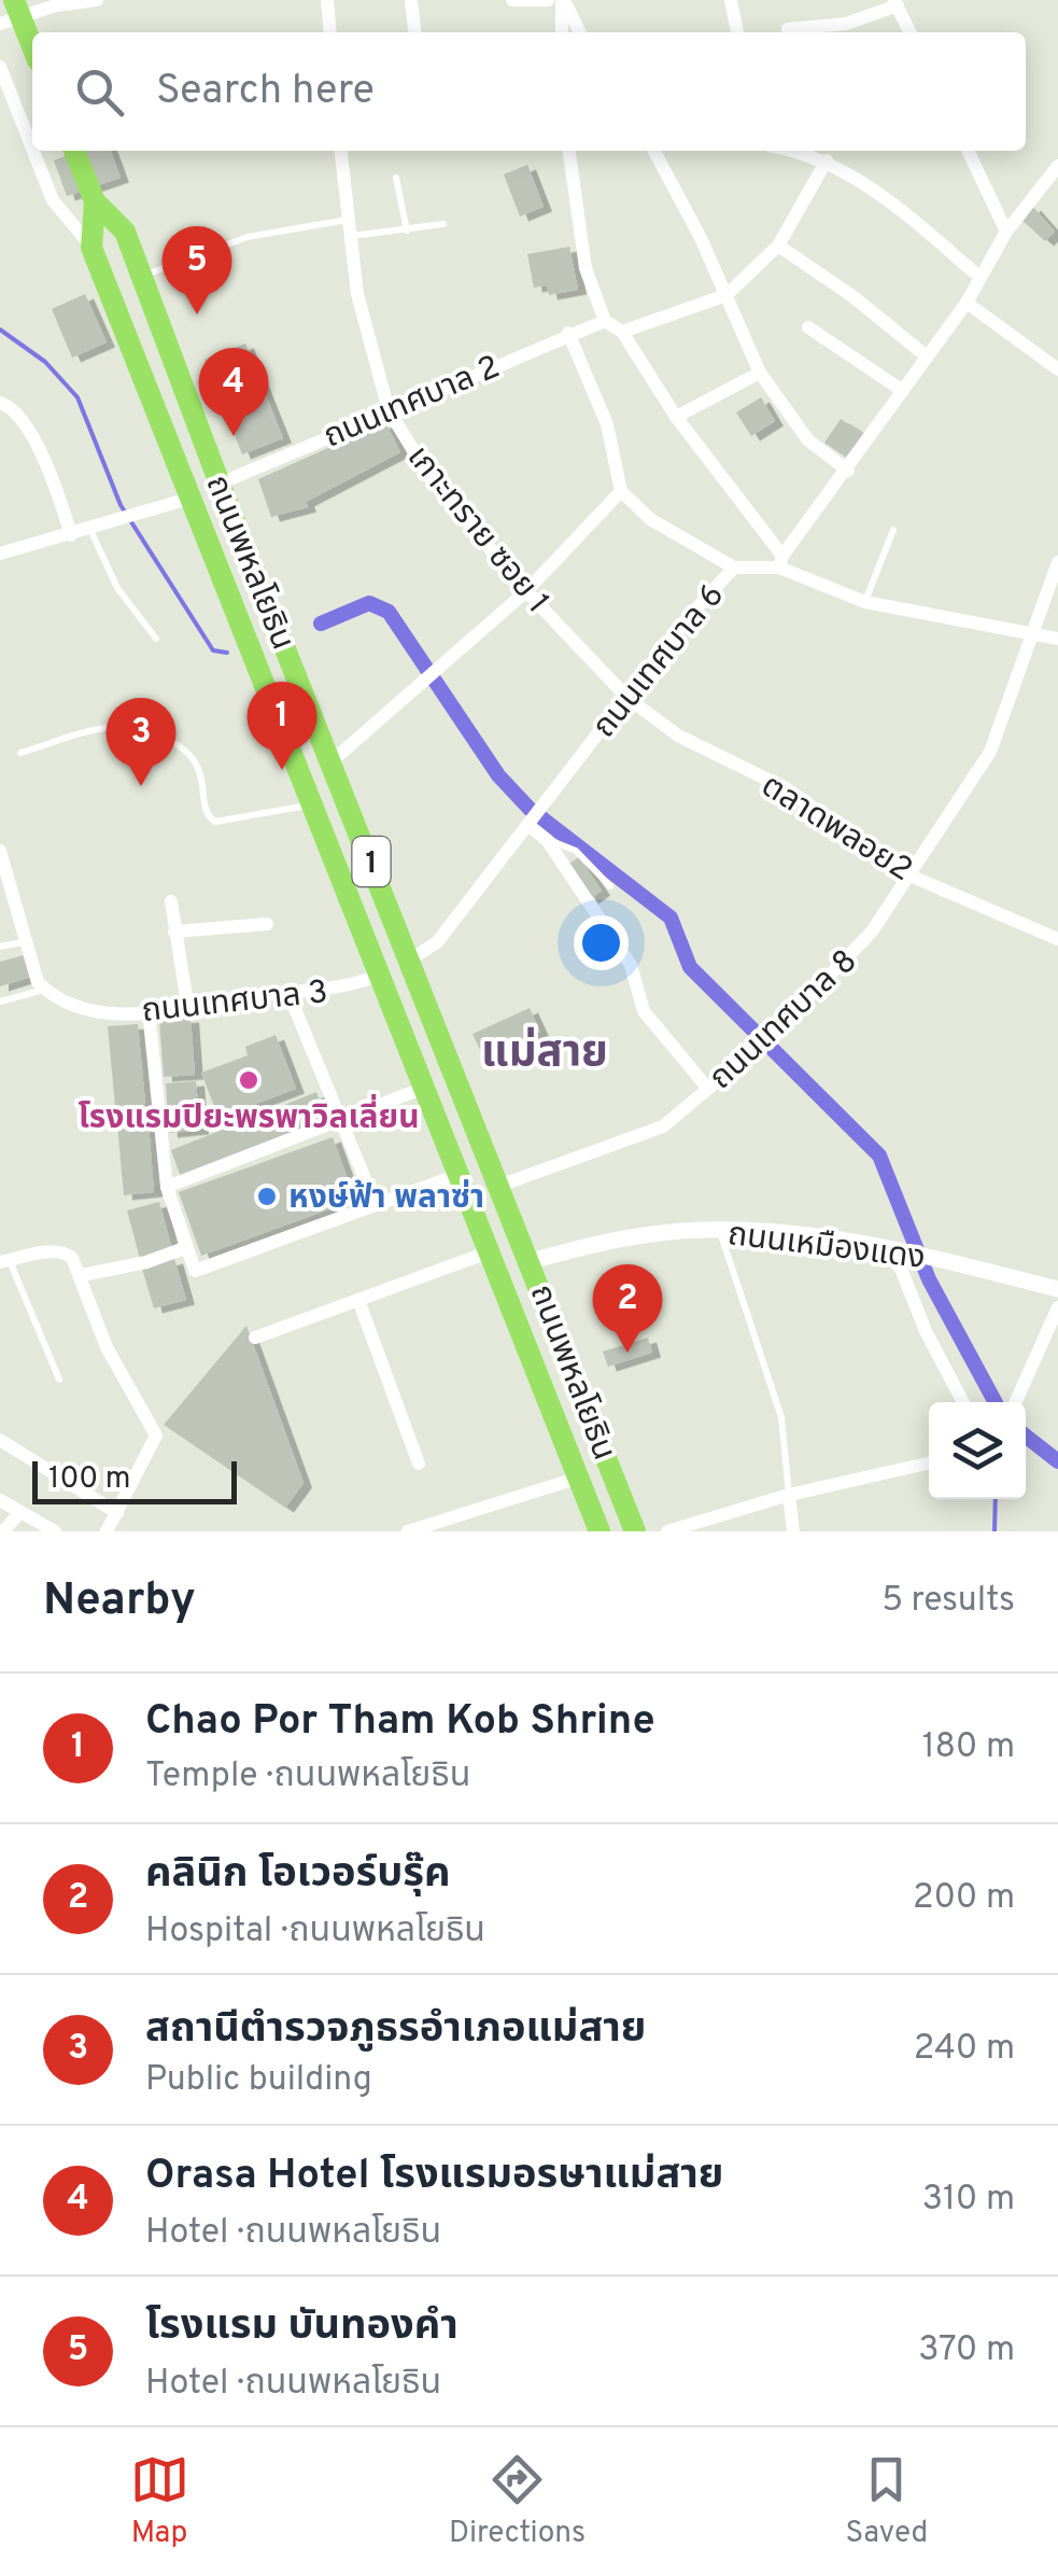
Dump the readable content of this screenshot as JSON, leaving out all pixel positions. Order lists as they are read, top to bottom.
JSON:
{
  "streets": {
    "main road": ["ถนนพหลโยธิน", "1"],
    "street": [
      "ถนนเทศบาล 2",
      "เกาะทราย ซอย 1",
      "ถนนเทศบาล 6",
      "ตลาดพลอย2",
      "ถนนเทศบาล 3",
      "ถนนเทศบาล 8",
      "ถนนเหมืองแดง"
    ]
  },
  "crossings": [
    ["ถนนเทศบาล 2", "เกาะทราย ซอย 1"],
    ["ถนนเทศบาล 2", "ถนนพหลโยธิน"],
    ["เกาะทราย ซอย 1", "ถนนเทศบาล 6"],
    ["เกาะทราย ซอย 1", "ตลาดพลอย2"],
    ["ถนนพหลโยธิน", "ถนนเทศบาล 6"],
    ["ถนนพหลโยธิน", "ถนนเทศบาล 3"],
    ["ถนนพหลโยธิน", "ถนนเทศบาล 8"],
    ["ถนนพหลโยธิน", "ถนนเหมืองแดง"],
    ["ถนนเทศบาล 6", "ตลาดพลอย2"],
    ["ถนนเทศบาล 6", "ถนนเทศบาล 8"],
    ["ตลาดพลอย2", "ถนนเทศบาล 8"]
  ],
  "districts": ["แม่สาย"],
  "places": ["โรงแรมปิยะพรพาวิลเลี่ยน", "หงษ์ฟ้า พลาซ่า"],
  "scale_bar": "100 m",
  "page": {
    "search": "Search here",
    "pins": [
      "5",
      "4",
      "1",
      "3",
      "2"
    ],
    "scale": "100 m",
    "heading": ["Nearby", "5 results"],
    "list": [
      {
        "mark": "1",
        "name": "Chao Por Tham Kob Shrine",
        "note": "Temple · ถนนพหลโยธิน",
        "value": "180 m"
      },
      {
        "mark": "2",
        "name": "คลินิก โอเวอร์บรุ๊ค",
        "note": "Hospital · ถนนพหลโยธิน",
        "value": "200 m"
      },
      {
        "mark": "3",
        "name": "สถานีตำรวจภูธรอำเภอแม่สาย",
        "note": "Public building",
        "value": "240 m"
      },
      {
        "mark": "4",
        "name": "Orasa Hotel โรงแรมอรษาแม่สาย",
        "note": "Hotel · ถนนพหลโยธิน",
        "value": "310 m"
      },
      {
        "mark": "5",
        "name": "โรงแรม บันทองคํา",
        "note": "Hotel · ถนนพหลโยธิน",
        "value": "370 m"
      }
    ],
    "nav": ["Map", "Directions", "Saved"]
  }
}
